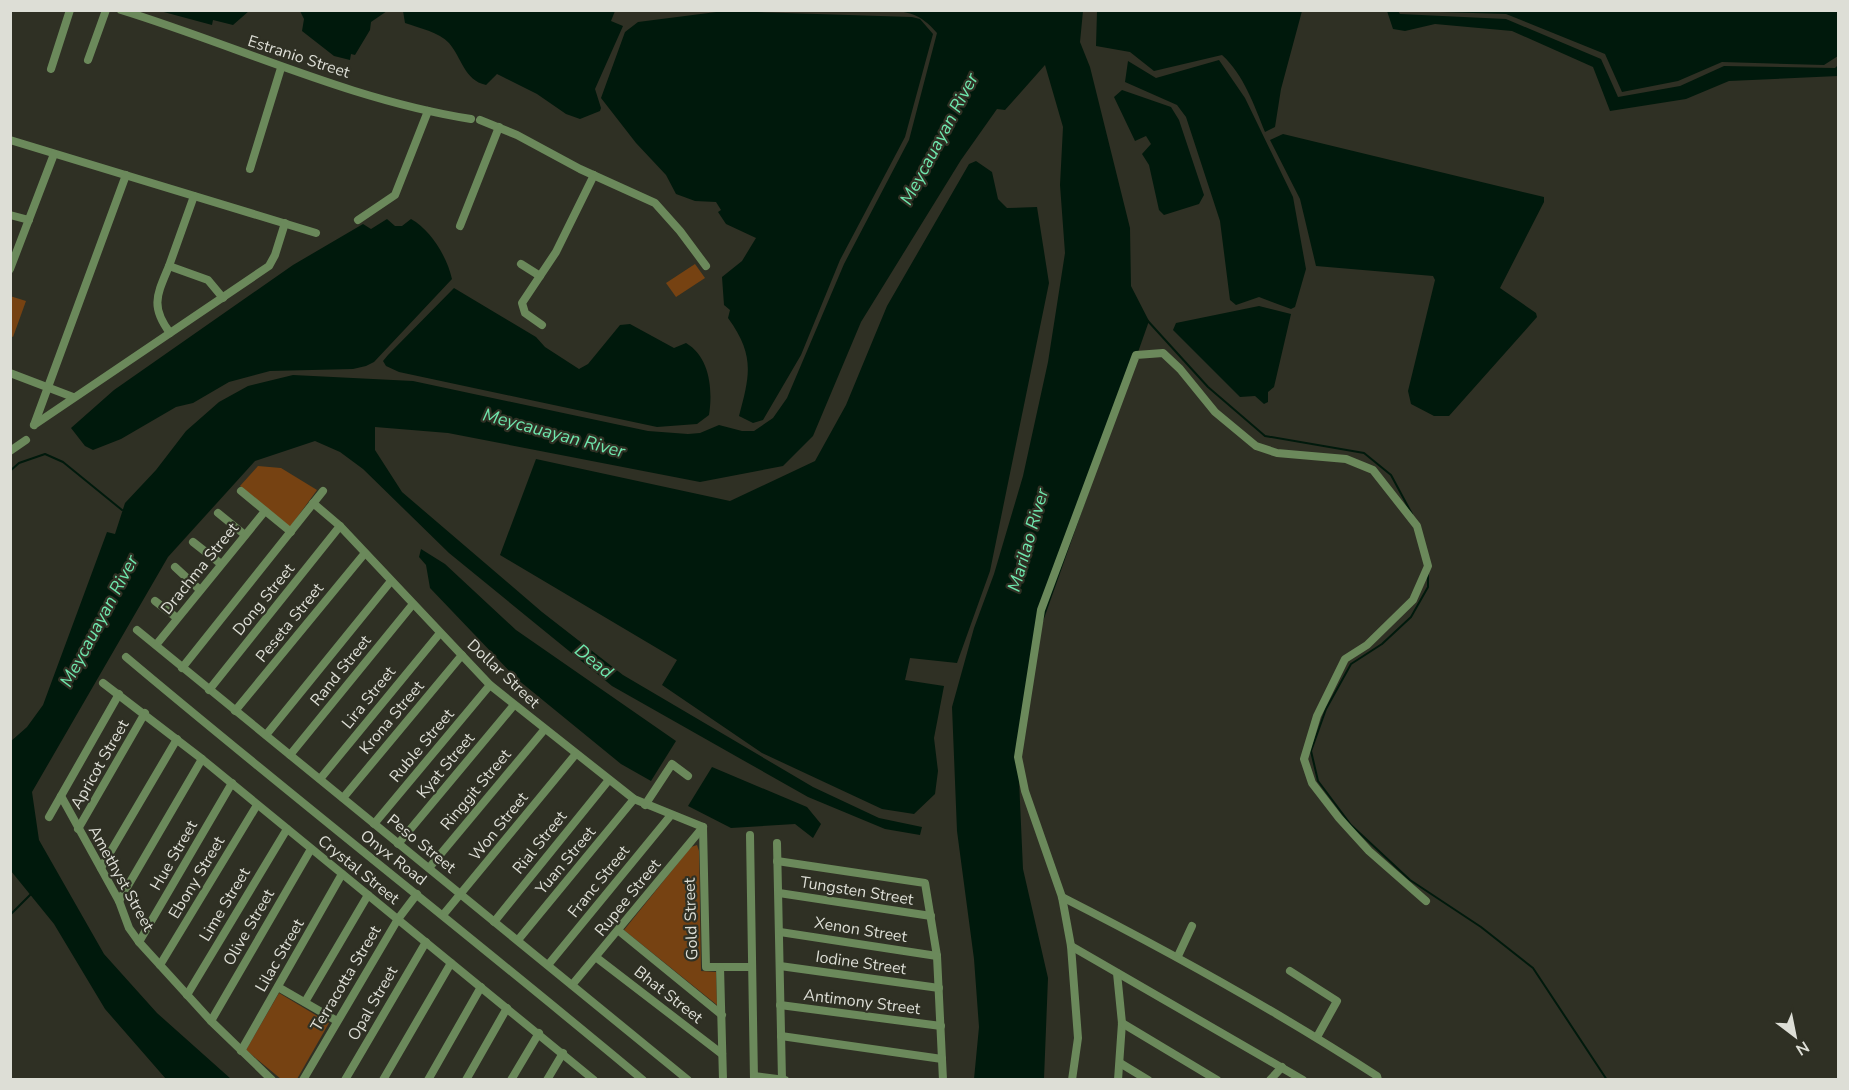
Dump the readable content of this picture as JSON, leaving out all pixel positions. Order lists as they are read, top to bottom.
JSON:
{
  "streets": {
    "street": [
      "Estranio Street",
      "Drachma Street",
      "Dong Street",
      "Peseta Street",
      "Rand Street",
      "Dollar Street",
      "Lira Street",
      "Krona Street",
      "Ruble Street",
      "Apricot Street",
      "Kyat Street",
      "Ringgit Street",
      "Won Street",
      "Rial Street",
      "Peso Street",
      "Hue Street",
      "Onyx Road",
      "Yuan Street",
      "Crystal Street",
      "Ebony Street",
      "Amethyst Street",
      "Franc Street",
      "Tungsten Street",
      "Rupee Street",
      "Lime Street",
      "Gold Street",
      "Olive Street",
      "Xenon Street",
      "Lilac Street",
      "Iodine Street",
      "Terracotta Street",
      "Bhat Street",
      "Antimony Street",
      "Opal Street"
    ]
  },
  "crossings": [
    ["Drachma Street", "Peso Street"],
    ["Dong Street", "Dollar Street"],
    ["Dong Street", "Peso Street"],
    ["Peseta Street", "Dollar Street"],
    ["Peseta Street", "Peso Street"],
    ["Rand Street", "Dollar Street"],
    ["Rand Street", "Peso Street"],
    ["Dollar Street", "Lira Street"],
    ["Dollar Street", "Krona Street"],
    ["Dollar Street", "Ruble Street"],
    ["Dollar Street", "Kyat Street"],
    ["Dollar Street", "Ringgit Street"],
    ["Dollar Street", "Won Street"],
    ["Dollar Street", "Rial Street"],
    ["Dollar Street", "Yuan Street"],
    ["Dollar Street", "Franc Street"],
    ["Dollar Street", "Rupee Street"],
    ["Dollar Street", "Gold Street"],
    ["Lira Street", "Peso Street"],
    ["Krona Street", "Peso Street"],
    ["Ruble Street", "Peso Street"],
    ["Apricot Street", "Crystal Street"],
    ["Apricot Street", "Amethyst Street"],
    ["Kyat Street", "Peso Street"],
    ["Ringgit Street", "Peso Street"],
    ["Won Street", "Peso Street"],
    ["Won Street", "Onyx Road"],
    ["Rial Street", "Peso Street"],
    ["Peso Street", "Yuan Street"],
    ["Peso Street", "Franc Street"],
    ["Peso Street", "Rupee Street"],
    ["Hue Street", "Crystal Street"],
    ["Hue Street", "Amethyst Street"],
    ["Onyx Road", "Terracotta Street"],
    ["Crystal Street", "Ebony Street"],
    ["Crystal Street", "Lime Street"],
    ["Crystal Street", "Olive Street"],
    ["Crystal Street", "Lilac Street"],
    ["Crystal Street", "Terracotta Street"],
    ["Crystal Street", "Opal Street"],
    ["Ebony Street", "Amethyst Street"],
    ["Amethyst Street", "Lime Street"],
    ["Amethyst Street", "Olive Street"],
    ["Amethyst Street", "Lilac Street"],
    ["Rupee Street", "Gold Street"],
    ["Rupee Street", "Bhat Street"]
  ],
  "water": ["Meycauayan River", "Marilao River", "Dead"],
  "north": "bottom right"
}
